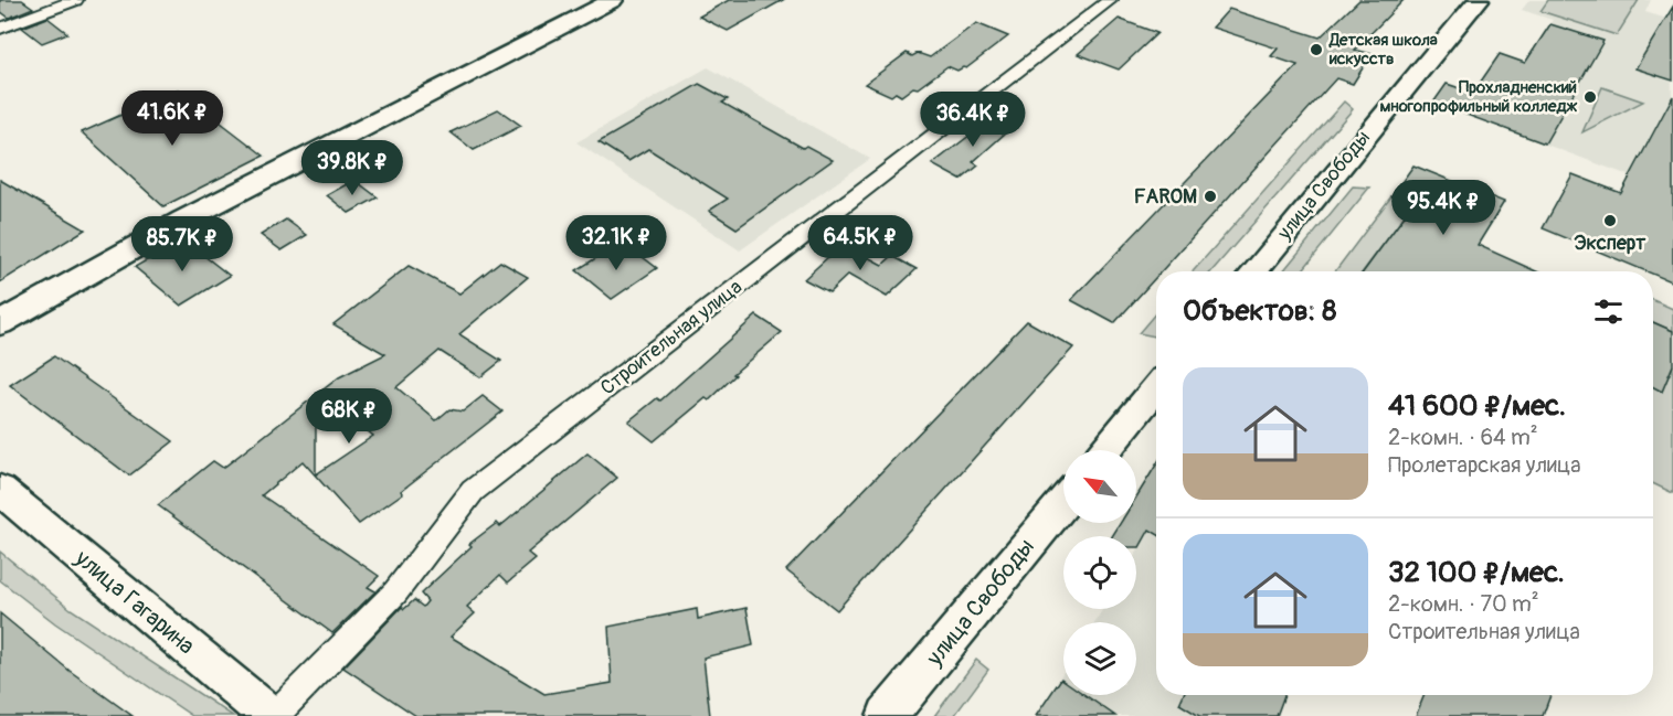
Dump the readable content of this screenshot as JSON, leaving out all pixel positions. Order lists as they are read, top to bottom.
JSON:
{
  "streets": {
    "street": ["улица Свободы", "Строительная улица", "улица Гагарина"]
  },
  "crossings": [
    ["Строительная улица", "улица Гагарина"]
  ],
  "places": [
    "Детская школа искусств",
    "Прохладненский многопрофильный колледж",
    "FAROM",
    "Эксперт"
  ],
  "north": "top left",
  "page": {
    "price": [
      "41.6K ₽",
      "36.4K ₽",
      "39.8K ₽",
      "95.4K ₽",
      "32.1K ₽",
      "64.5K ₽",
      "85.7K ₽",
      "68K ₽"
    ],
    "heading": "Объектов: 8",
    "list": [
      {
        "name": "41 600 ₽/мес.",
        "note": "2-комн. · 64 m² · Пролетарская улица"
      },
      {
        "name": "32 100 ₽/мес.",
        "note": "2-комн. · 70 m² · Строительная улица"
      }
    ]
  }
}
